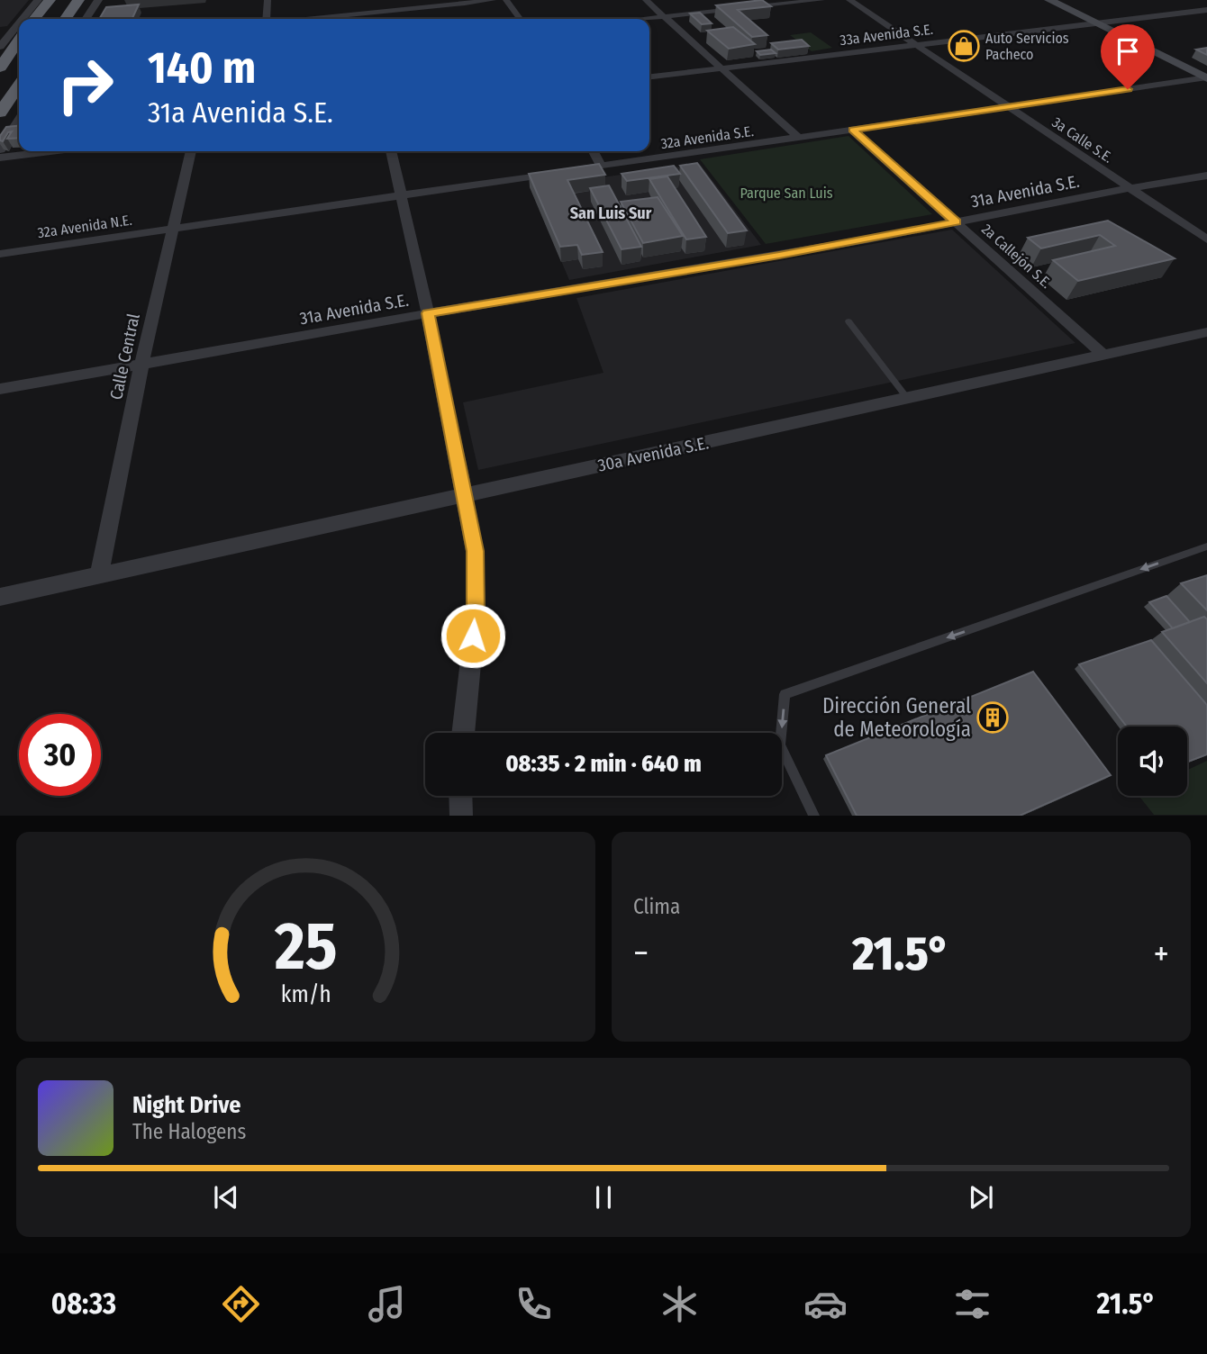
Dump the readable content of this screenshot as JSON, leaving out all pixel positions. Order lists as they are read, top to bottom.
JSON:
{
  "streets": {
    "street": [
      "33a Avenida S.E.",
      "32a Avenida S.E.",
      "3a Calle S.E.",
      "31a Avenida S.E.",
      "32a Avenida N.E.",
      "2a Callejón S.E.",
      "Calle Central",
      "30a Avenida S.E."
    ]
  },
  "crossings": [
    ["33a Avenida S.E.", "3a Calle S.E."],
    ["32a Avenida S.E.", "3a Calle S.E."],
    ["32a Avenida S.E.", "32a Avenida N.E."],
    ["32a Avenida S.E.", "2a Callejón S.E."],
    ["32a Avenida S.E.", "Calle Central"],
    ["3a Calle S.E.", "31a Avenida S.E."],
    ["31a Avenida S.E.", "2a Callejón S.E."],
    ["31a Avenida S.E.", "Calle Central"],
    ["32a Avenida N.E.", "Calle Central"],
    ["2a Callejón S.E.", "30a Avenida S.E."],
    ["Calle Central", "30a Avenida S.E."]
  ],
  "districts": ["San Luis Sur"],
  "parks": ["Parque San Luis"],
  "places": {
    "shop": ["Auto Servicios Pacheco"],
    "building": ["Dirección General de Meteorología"]
  },
  "page": {
    "turn": ["140 m", "31a Avenida S.E."],
    "limit": "30",
    "trip": "08:35 · 2 min · 640 m",
    "tile": "Clima",
    "heat": ["−", "21.5°", "+"],
    "song": ["Night Drive", "The Halogens"],
    "tabs": ["08:33", "21.5°"],
    "gauge": ["25", "km/h"]
  }
}
